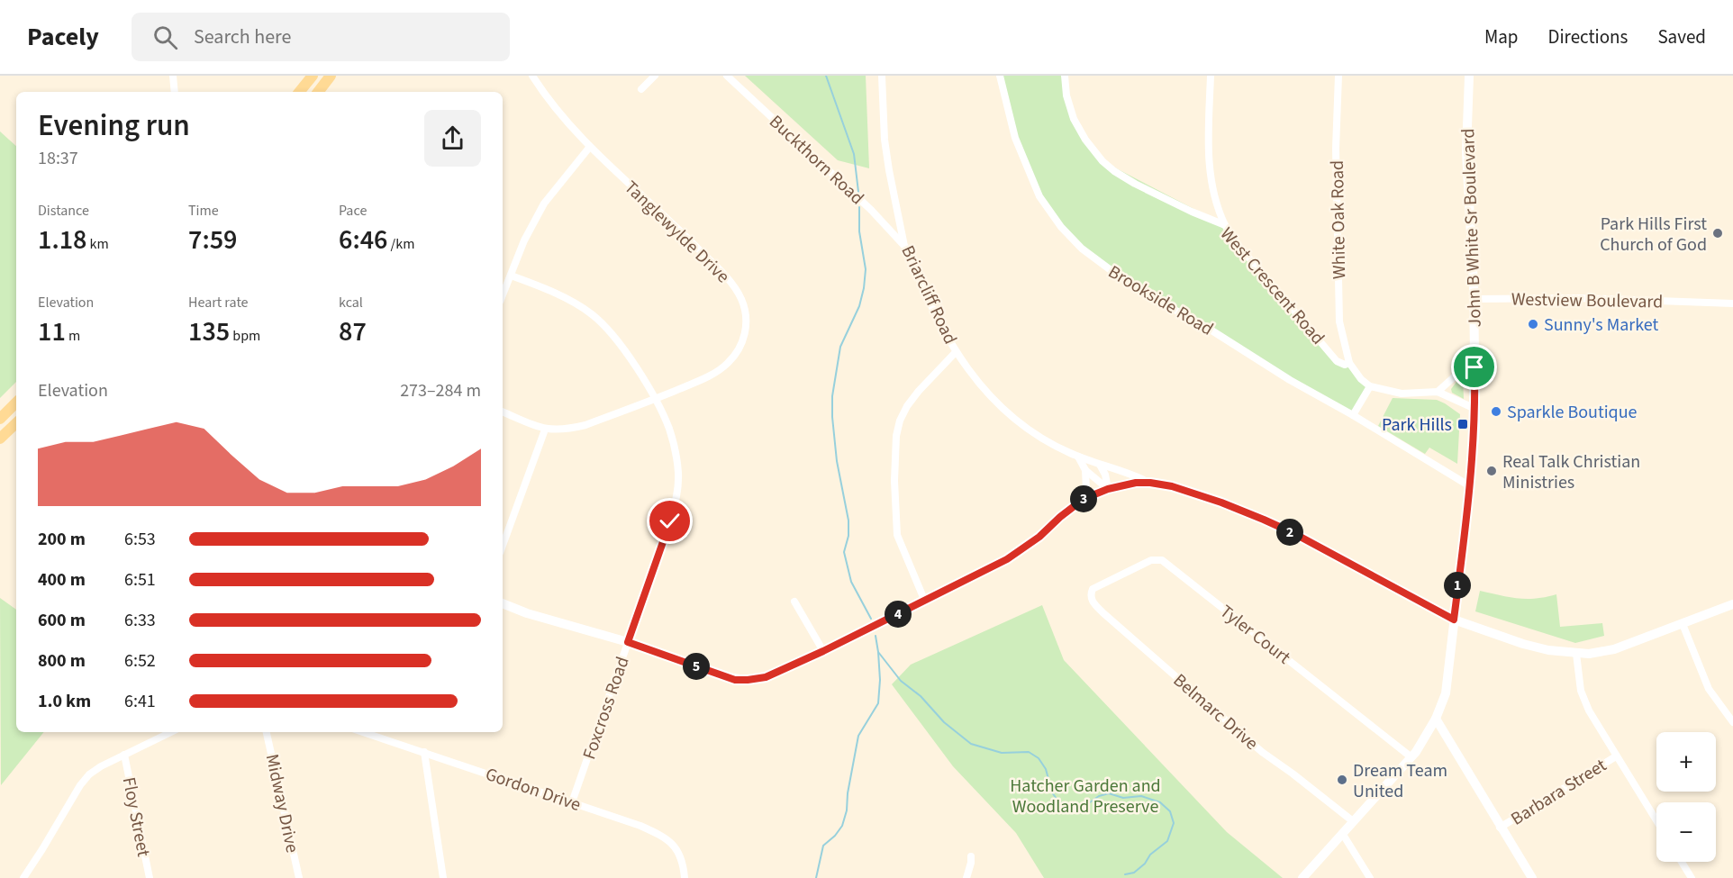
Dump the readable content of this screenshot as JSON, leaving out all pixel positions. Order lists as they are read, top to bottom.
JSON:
{
  "streets": {
    "street": [
      "Buckthorn Road",
      "White Oak Road",
      "John B White Sr Boulevard",
      "Tanglewylde Drive",
      "West Crescent Road",
      "Briarcliff Road",
      "Brookside Road",
      "Westview Boulevard",
      "Tyler Court",
      "Foxcross Road",
      "Belmarc Drive",
      "Gordon Drive",
      "Barbara Street",
      "Midway Drive",
      "Floy Street"
    ]
  },
  "crossings": [
    ["Buckthorn Road", "Briarcliff Road"],
    ["White Oak Road", "West Crescent Road"],
    ["John B White Sr Boulevard", "Briarcliff Road"],
    ["John B White Sr Boulevard", "Brookside Road"],
    ["John B White Sr Boulevard", "Westview Boulevard"],
    ["John B White Sr Boulevard", "Tyler Court"],
    ["John B White Sr Boulevard", "Belmarc Drive"],
    ["Tanglewylde Drive", "Foxcross Road"],
    ["Tyler Court", "Belmarc Drive"],
    ["Foxcross Road", "Gordon Drive"]
  ],
  "parks": ["Hatcher Garden and Woodland Preserve"],
  "places": {
    "other": [
      "Park Hills First Church of God",
      "Sunny's Market",
      "Sparkle Boutique",
      "Real Talk Christian Ministries",
      "Dream Team United"
    ],
    "transit": ["Park Hills"]
  },
  "page": {
    "header": "Pacely",
    "search": "Search here",
    "nav": ["Map", "Directions", "Saved"],
    "heading": ["Evening run", "18:37"],
    "stats": [
      ["Distance", "1.18 km"],
      ["Time", "7:59"],
      ["Pace", "6:46 /km"],
      ["Elevation", "11 m"],
      ["Heart rate", "135 bpm"],
      ["kcal", "87"]
    ],
    "chart": ["Elevation", "273–284 m"],
    "pins": [
      "3",
      "2",
      "1",
      "4",
      "5"
    ],
    "list": [
      {
        "name": "200 m",
        "note": "6:53"
      },
      {
        "name": "400 m",
        "note": "6:51"
      },
      {
        "name": "600 m",
        "note": "6:33"
      },
      {
        "name": "800 m",
        "note": "6:52"
      },
      {
        "name": "1.0 km",
        "note": "6:41"
      }
    ],
    "map_buttons": ["+", "−"]
  }
}
